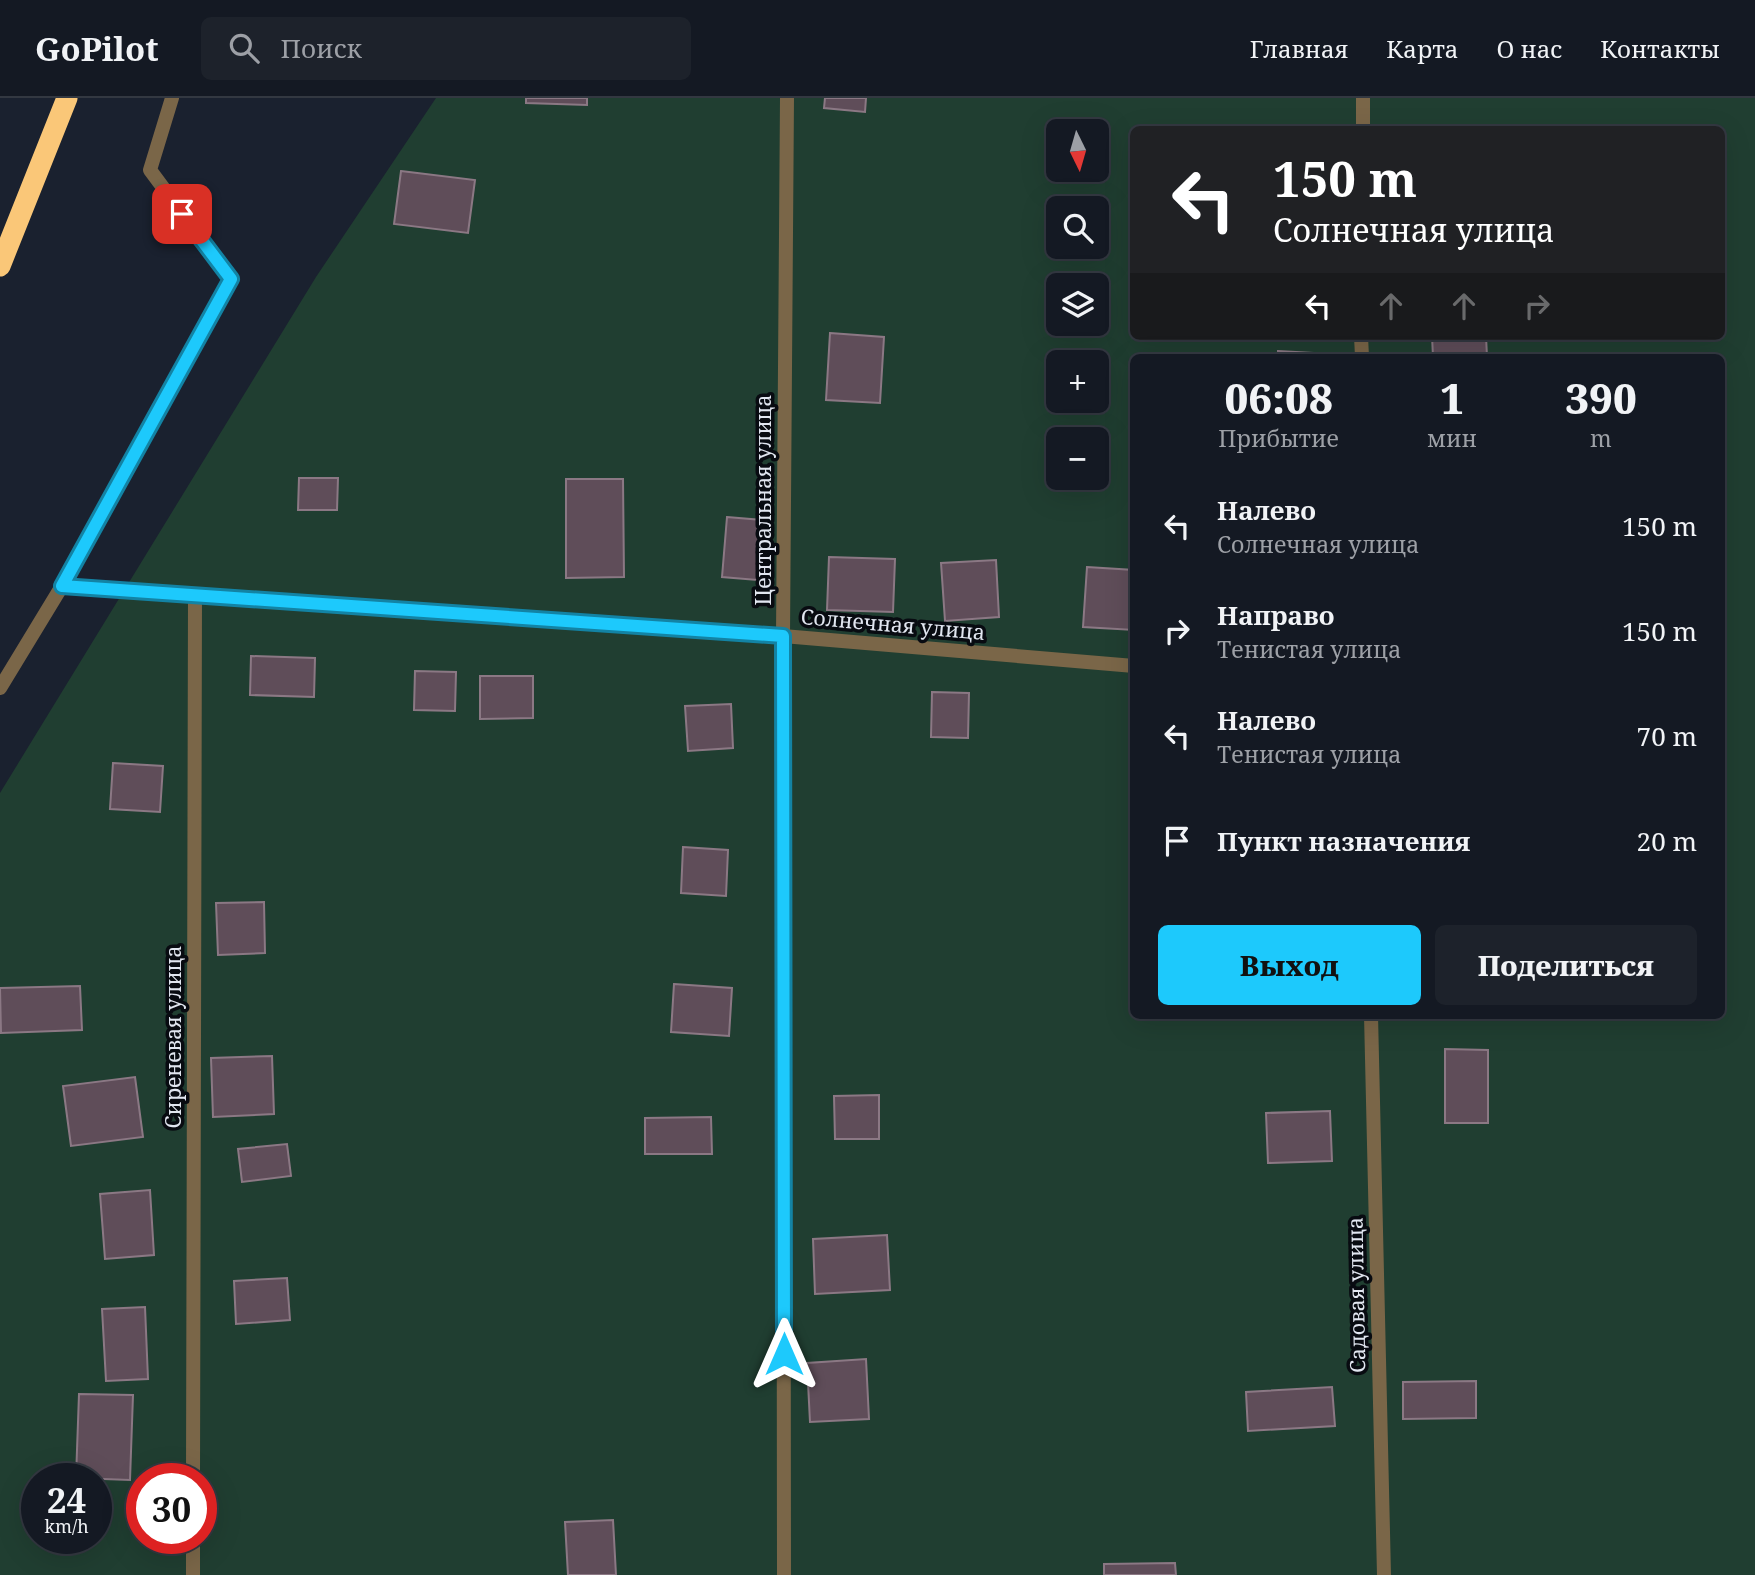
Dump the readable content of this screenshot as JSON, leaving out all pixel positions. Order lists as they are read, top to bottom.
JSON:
{
  "streets": {
    "street": [
      "Центральная улица",
      "Солнечная улица",
      "Сиреневая улица",
      "Садовая улица"
    ]
  },
  "crossings": [
    ["Центральная улица", "Солнечная улица"],
    ["Солнечная улица", "Сиреневая улица"]
  ],
  "north": "bottom",
  "page": {
    "header": "GoPilot",
    "search": "Поиск",
    "nav": [
      "Главная",
      "Карта",
      "О нас",
      "Контакты"
    ],
    "map_buttons": ["+", "−"],
    "turn": ["150 m", "Солнечная улица"],
    "eta": [
      "06:08",
      "Прибытие",
      "1",
      "мин",
      "390",
      "m"
    ],
    "list": [
      {
        "name": "Налево",
        "note": "Солнечная улица",
        "value": "150 m"
      },
      {
        "name": "Направо",
        "note": "Тенистая улица",
        "value": "150 m"
      },
      {
        "name": "Налево",
        "note": "Тенистая улица",
        "value": "70 m"
      },
      {
        "name": "Пункт назначения",
        "value": "20 m"
      }
    ],
    "buttons": ["Выход", "Поделиться"],
    "speed": "24 km/h",
    "limit": "30"
  }
}
